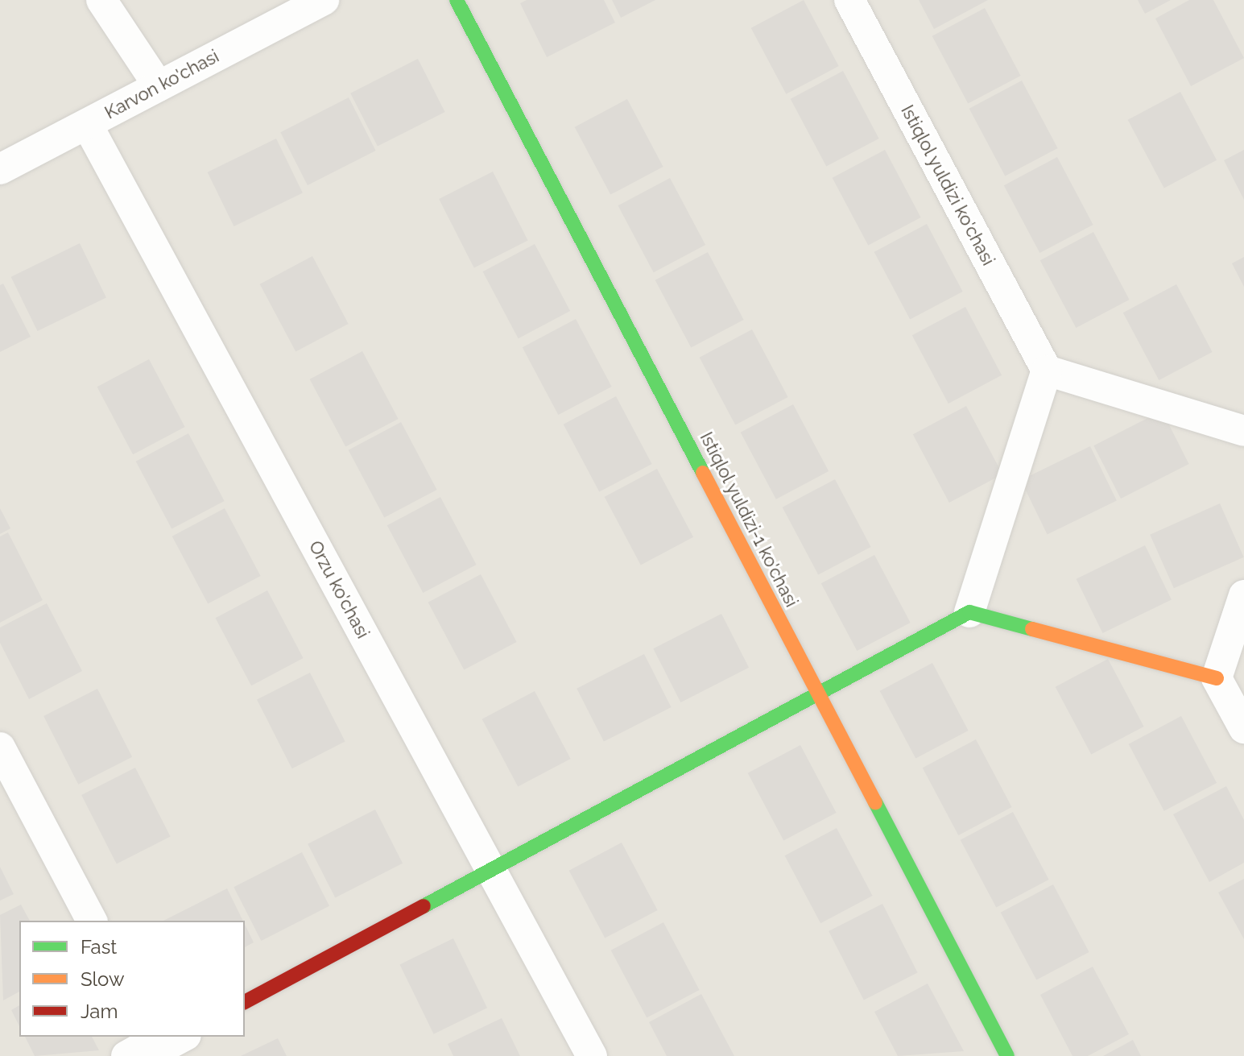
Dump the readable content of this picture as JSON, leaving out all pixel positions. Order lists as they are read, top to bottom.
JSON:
{
  "streets": {
    "street": [
      "Karvon ko'chasi",
      "Istiqlol yuldizi ko'chasi",
      "Istiqlol yuldizi-1 ko'chasi",
      "Orzu ko'chasi"
    ]
  },
  "crossings": [
    ["Karvon ko'chasi", "Orzu ko'chasi"]
  ],
  "legend": ["Fast", "Slow", "Jam"]
}
